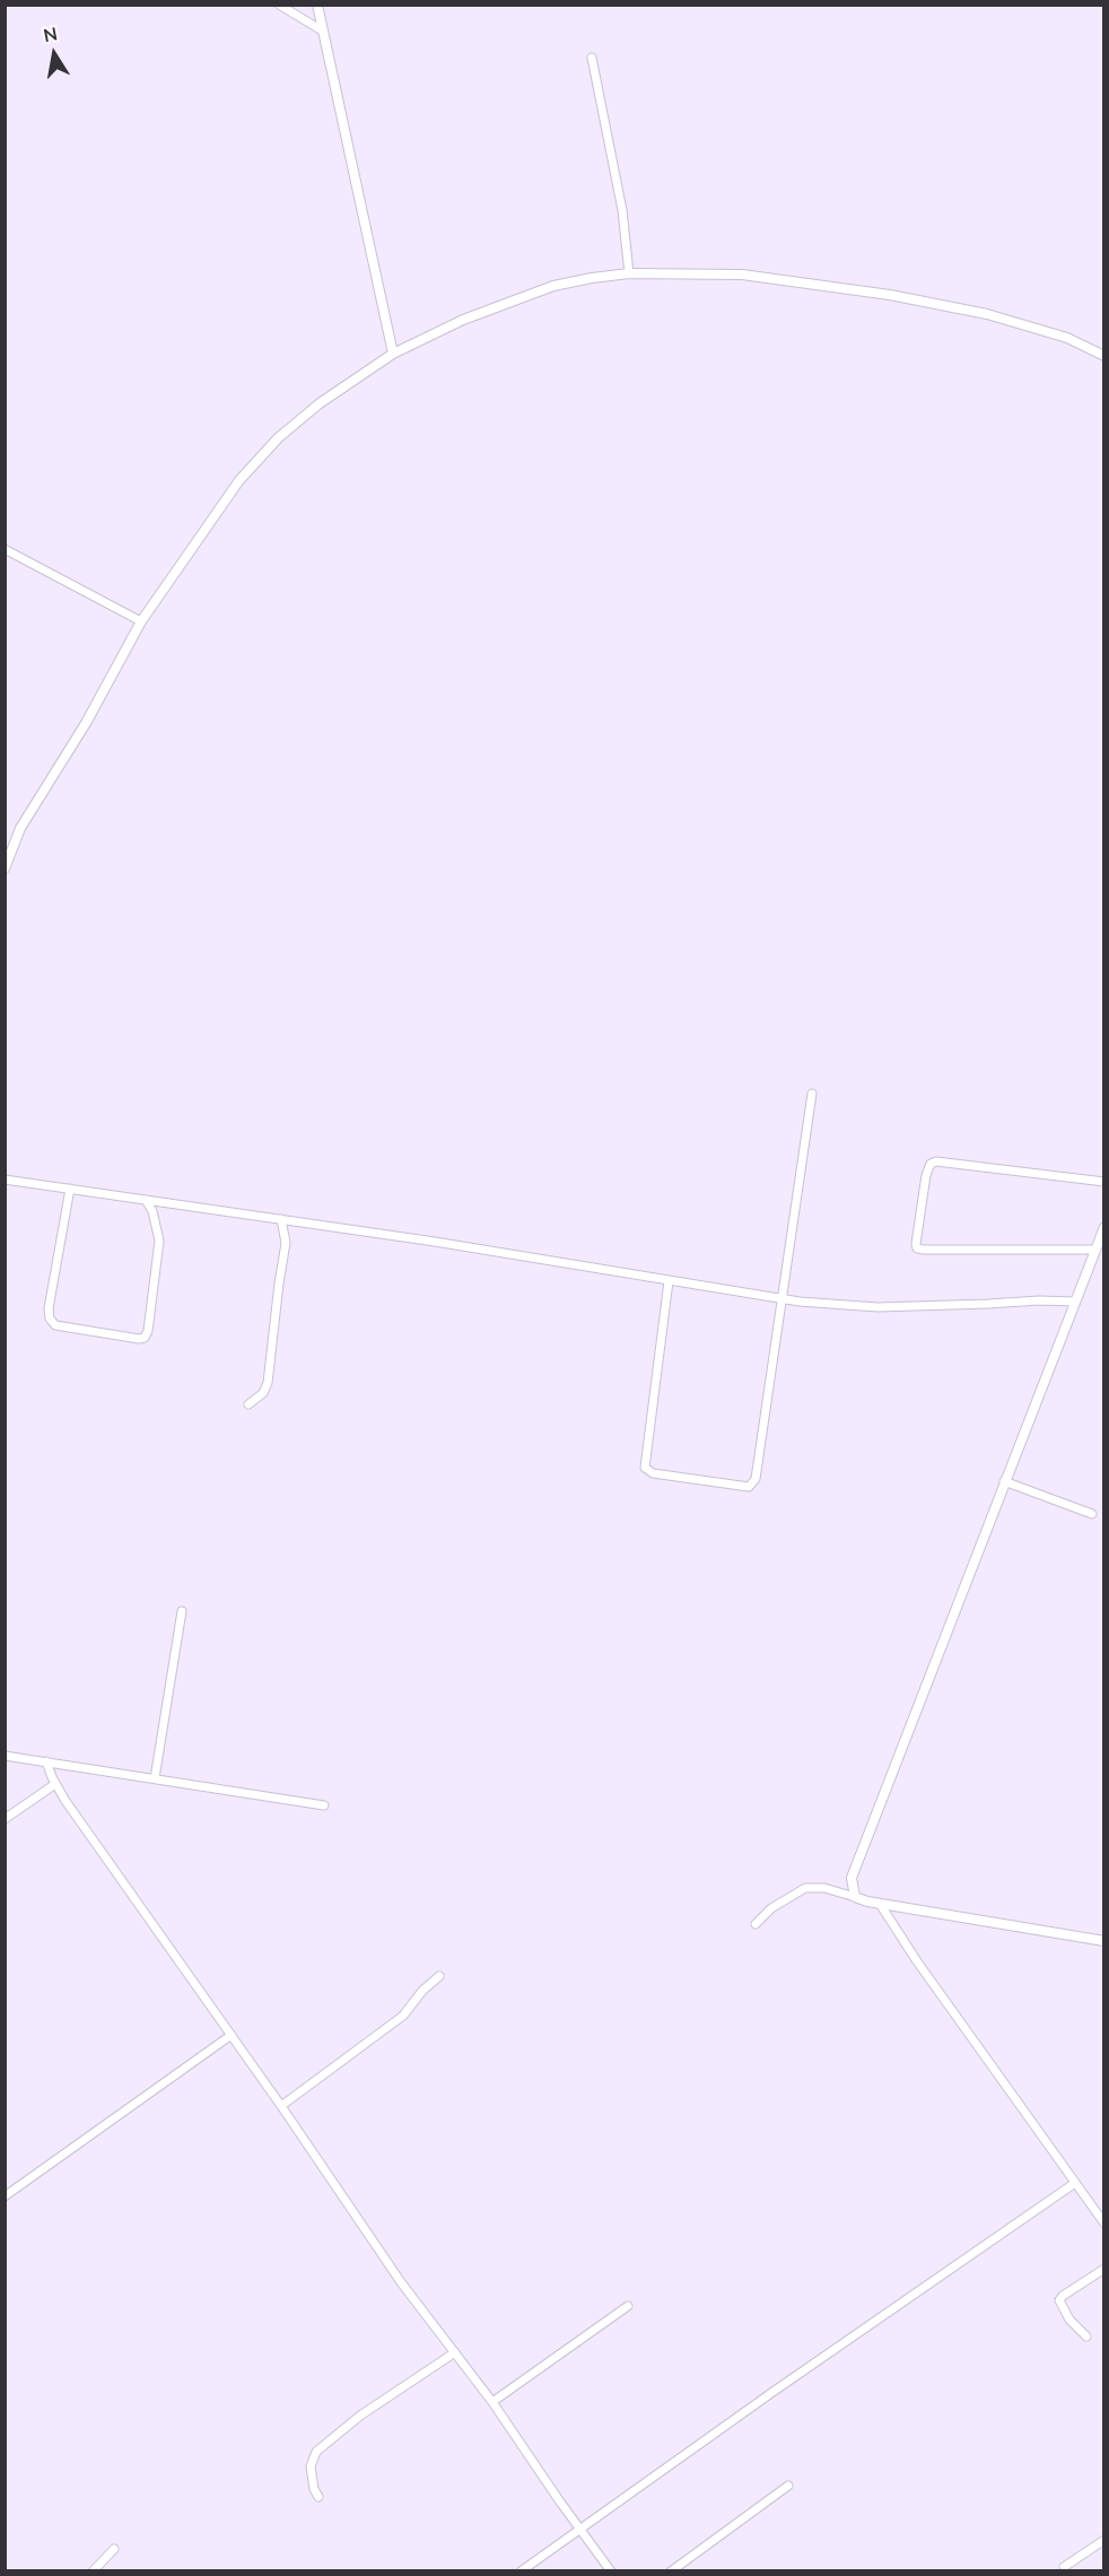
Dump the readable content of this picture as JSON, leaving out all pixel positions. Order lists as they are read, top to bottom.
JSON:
{
  "north": "top"
}
